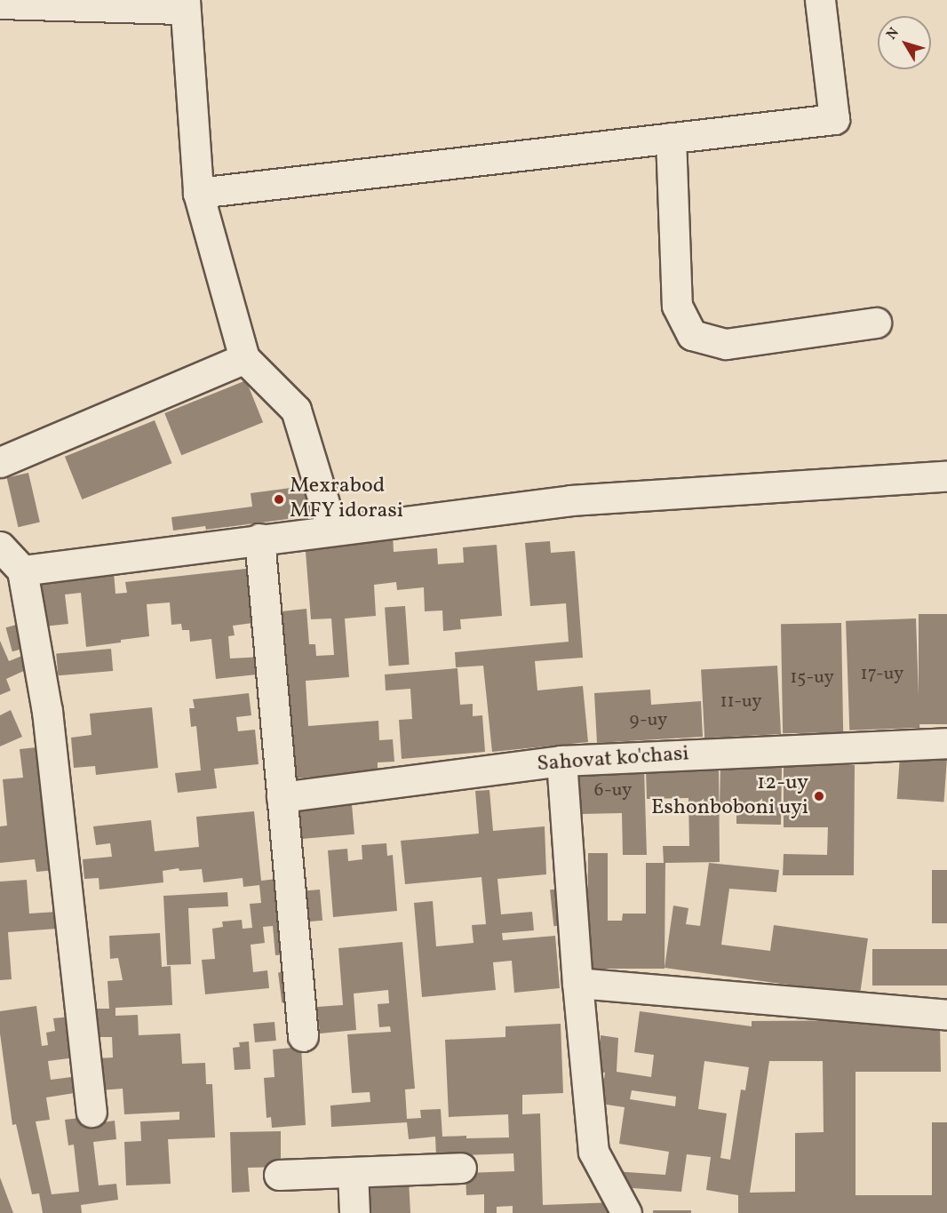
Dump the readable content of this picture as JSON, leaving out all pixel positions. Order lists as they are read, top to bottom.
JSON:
{
  "streets": {
    "street": ["Sahovat ko'chasi"]
  },
  "places": ["Mexrabod MFY idorasi", "12-uy Eshonboboni uyi"],
  "house_numbers": [
    "17-uy",
    "15-uy",
    "11-uy",
    "9-uy",
    "6-uy"
  ],
  "north": "top left"
}
